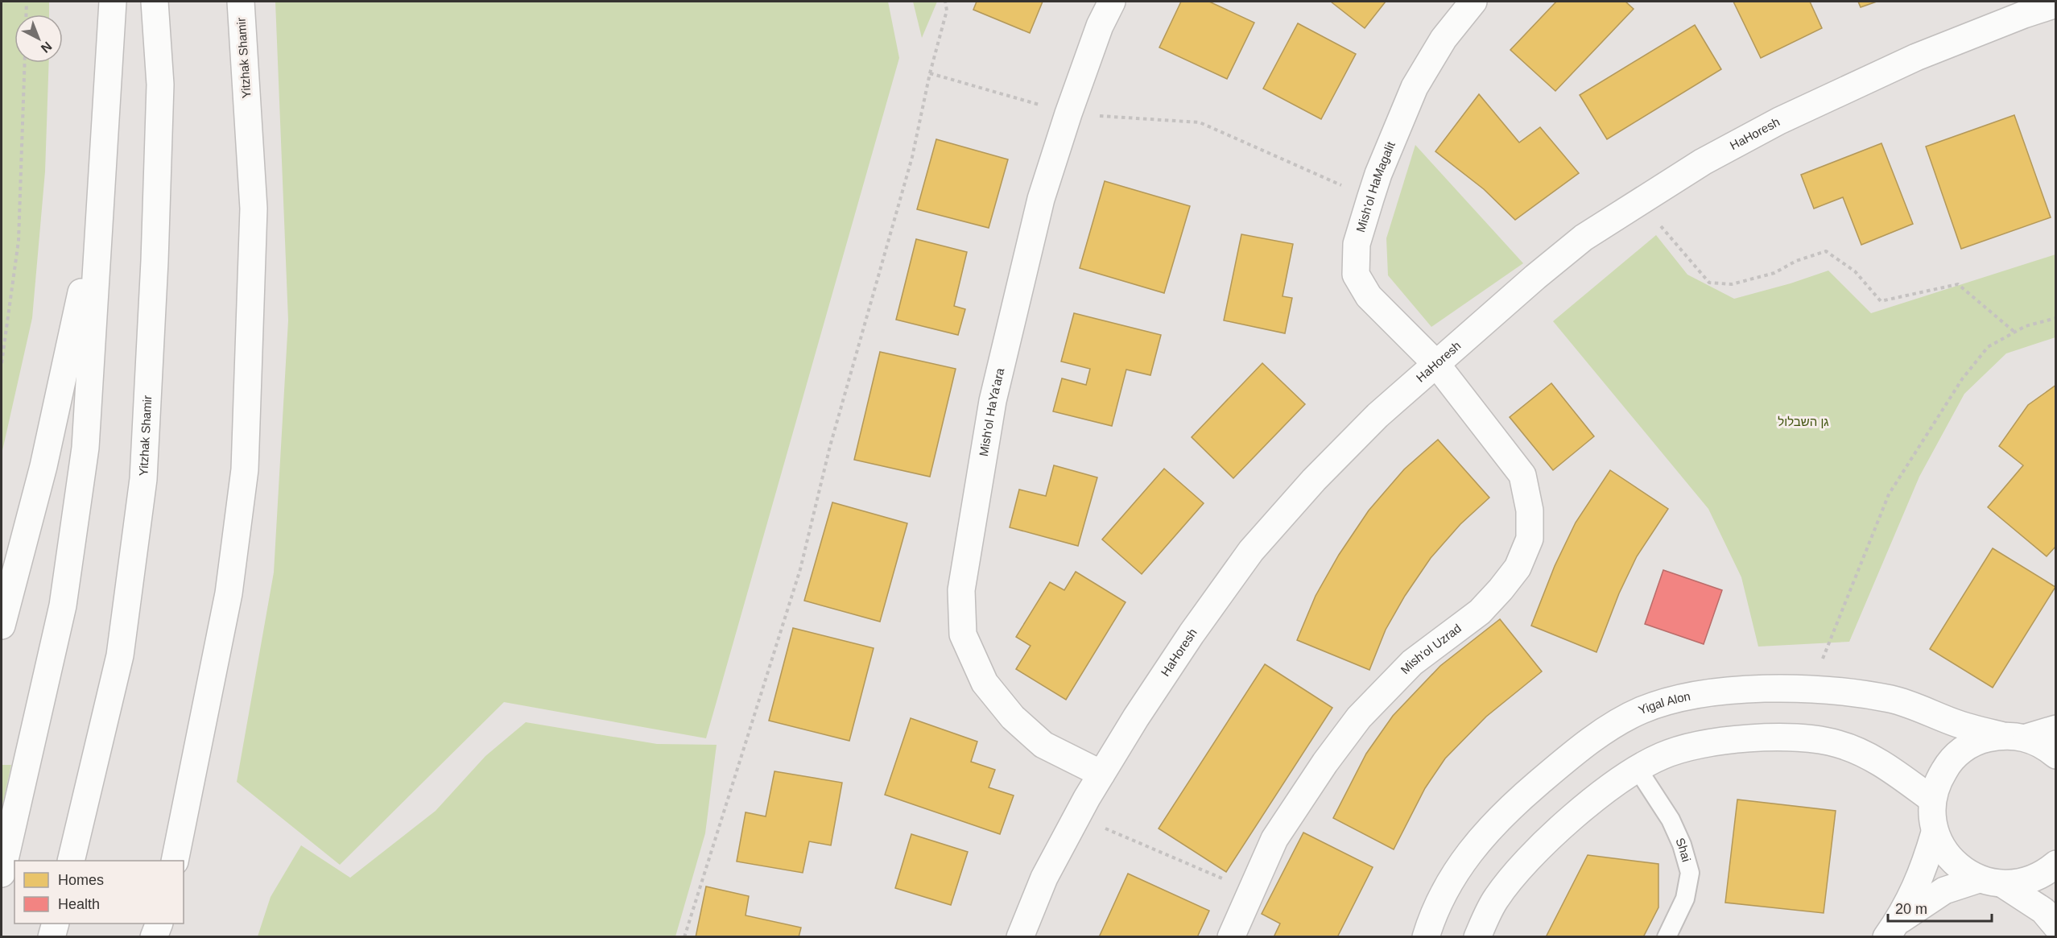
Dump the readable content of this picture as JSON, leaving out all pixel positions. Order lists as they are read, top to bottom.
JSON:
{
  "streets": {
    "main road": [
      "Yitzhak Shamir",
      "HaHoresh",
      "Mish'ol HaMagalit",
      "Mish'ol HaYa'ara",
      "Mish'ol Uzrad",
      "Yigal Alon"
    ],
    "lane": ["Shai"]
  },
  "crossings": [
    ["HaHoresh", "Mish'ol HaMagalit"],
    ["HaHoresh", "Mish'ol HaYa'ara"],
    ["HaHoresh", "Mish'ol Uzrad"],
    ["Mish'ol HaMagalit", "Mish'ol Uzrad"]
  ],
  "parks": ["גן השבלול"],
  "legend": ["Homes", "Health"],
  "scale_bar": "20 m",
  "north": "bottom right"
}
